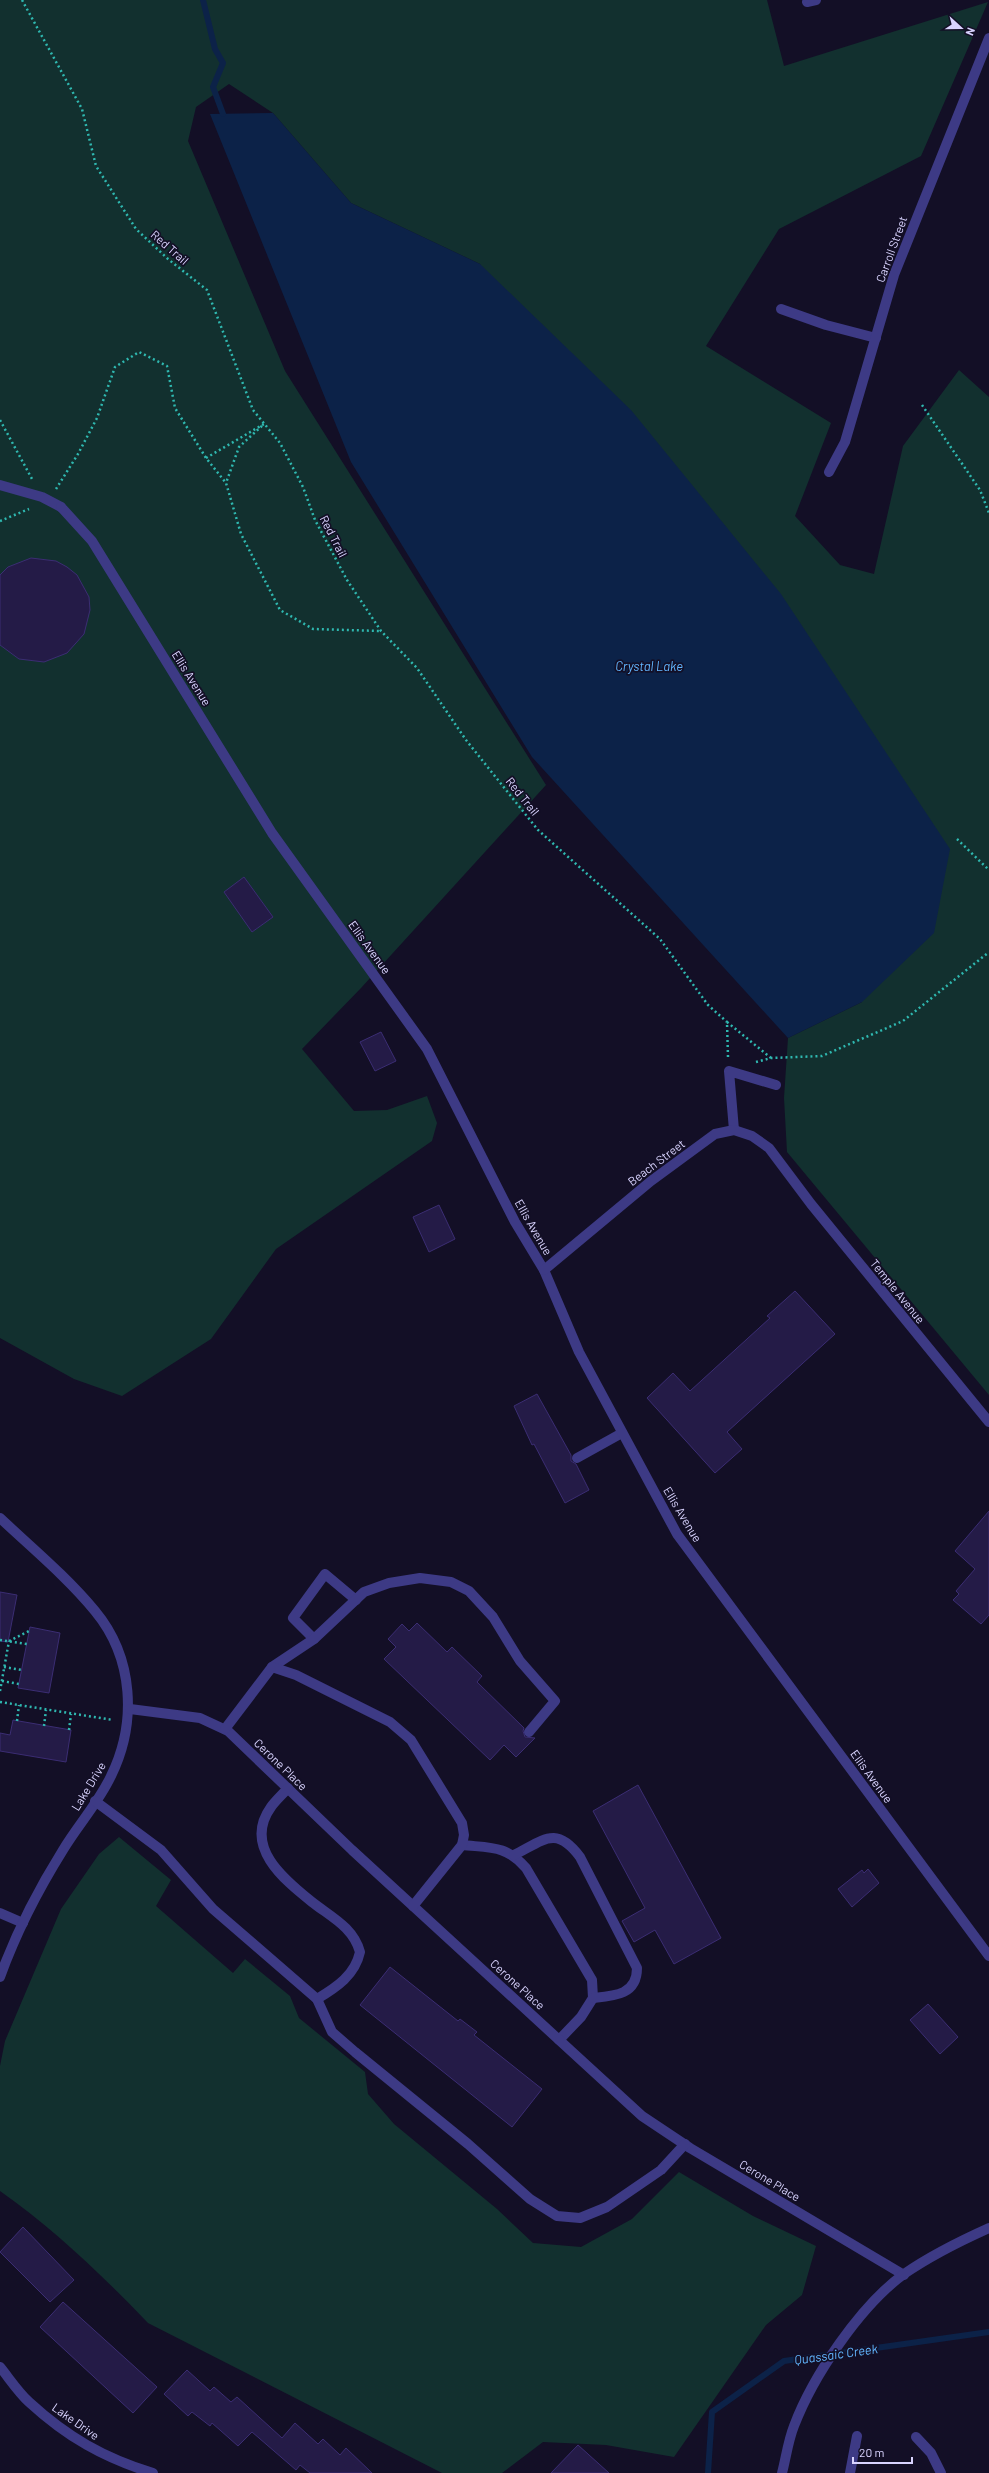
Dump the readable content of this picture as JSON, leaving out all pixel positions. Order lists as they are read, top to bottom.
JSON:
{
  "streets": {
    "street": [
      "Carroll Street",
      "Ellis Avenue",
      "Beach Street",
      "Temple Avenue",
      "Cerone Place",
      "Lake Drive"
    ],
    "path": ["Red Trail"]
  },
  "crossings": [
    ["Ellis Avenue", "Beach Street"],
    ["Beach Street", "Temple Avenue"],
    ["Cerone Place", "Lake Drive"]
  ],
  "water": ["Crystal Lake", "Quassaic Creek"],
  "scale_bar": "20 m",
  "north": "right"
}
